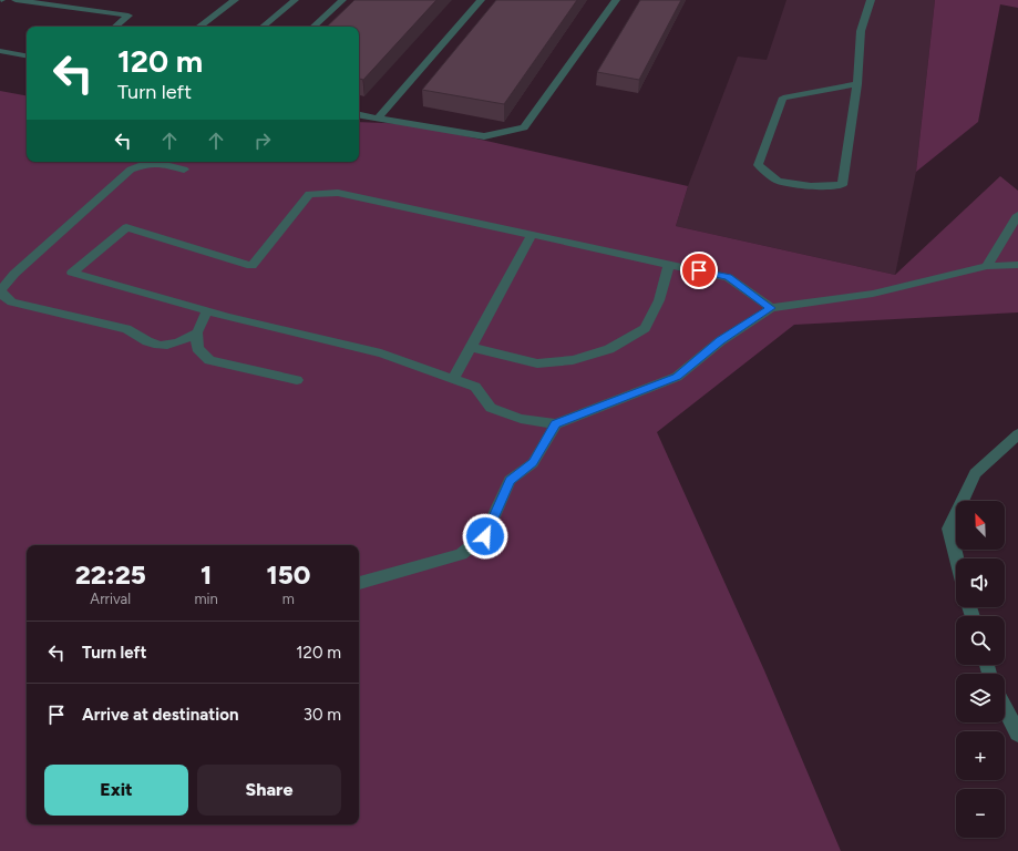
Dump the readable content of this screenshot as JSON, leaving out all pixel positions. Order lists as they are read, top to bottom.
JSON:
{
  "north": "top left",
  "page": {
    "turn": ["120 m", "Turn left"],
    "map_buttons": ["+", "−"],
    "eta": [
      "22:25",
      "Arrival",
      "1",
      "min",
      "150",
      "m"
    ],
    "list": [
      {
        "name": "Turn left",
        "value": "120 m"
      },
      {
        "name": "Arrive at destination",
        "value": "30 m"
      }
    ],
    "buttons": ["Exit", "Share"]
  }
}
